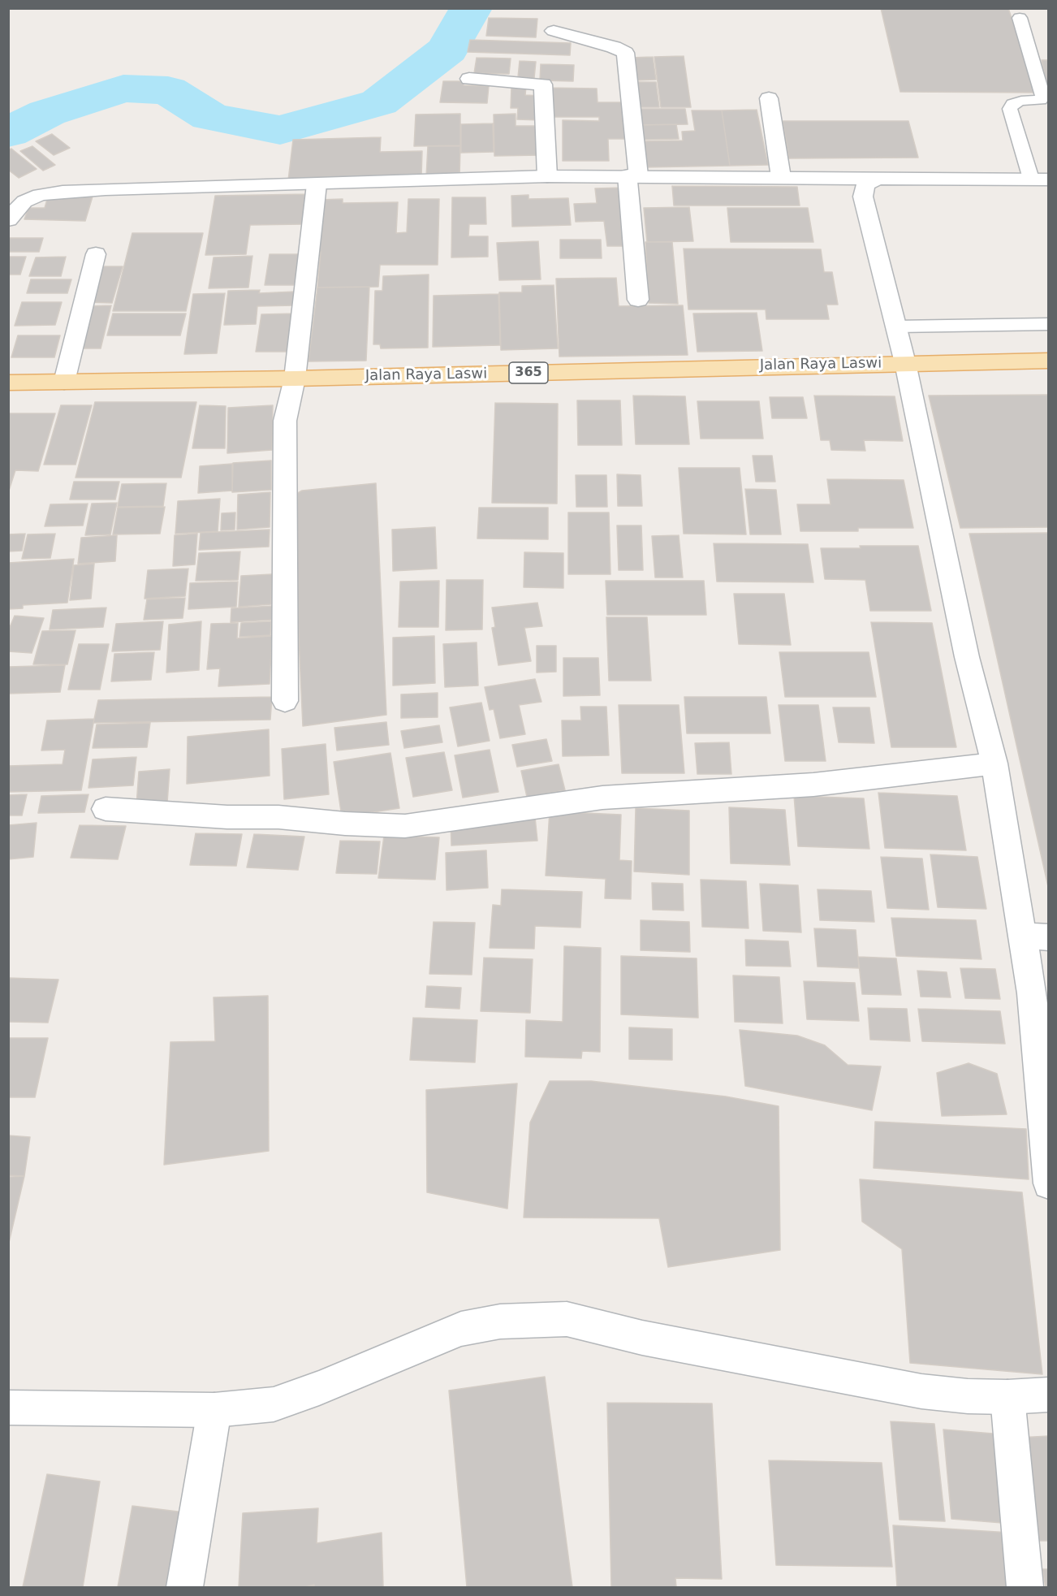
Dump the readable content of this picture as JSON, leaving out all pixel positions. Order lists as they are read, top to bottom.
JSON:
{
  "streets": {
    "main road": ["Jalan Raya Laswi", "365"]
  }
}
